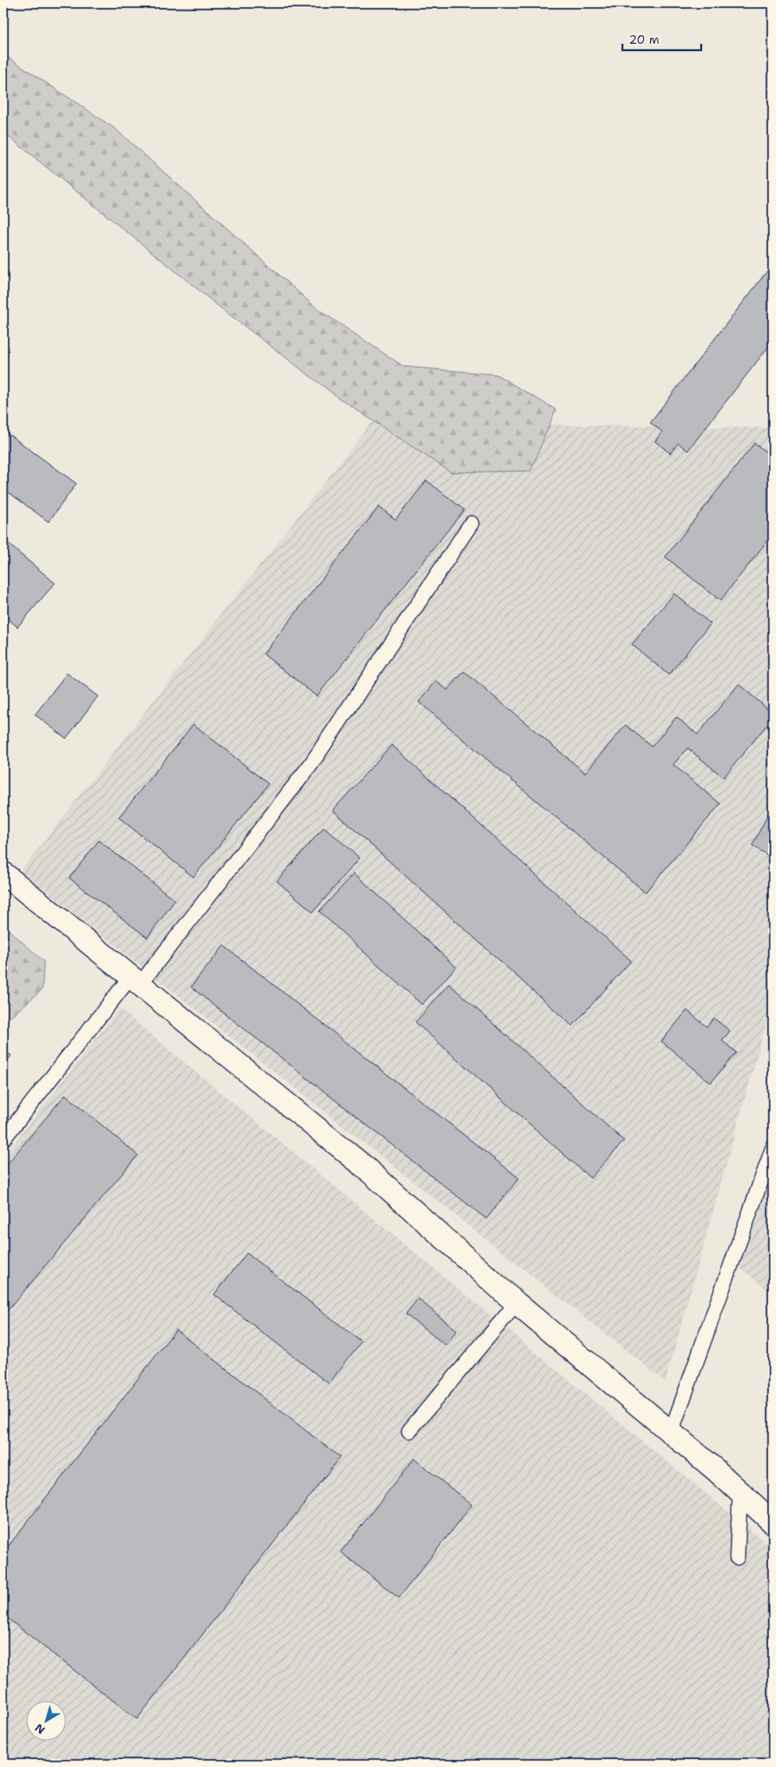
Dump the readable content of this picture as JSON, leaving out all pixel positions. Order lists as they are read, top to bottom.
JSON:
{
  "scale_bar": "20 m",
  "north": "bottom left"
}
